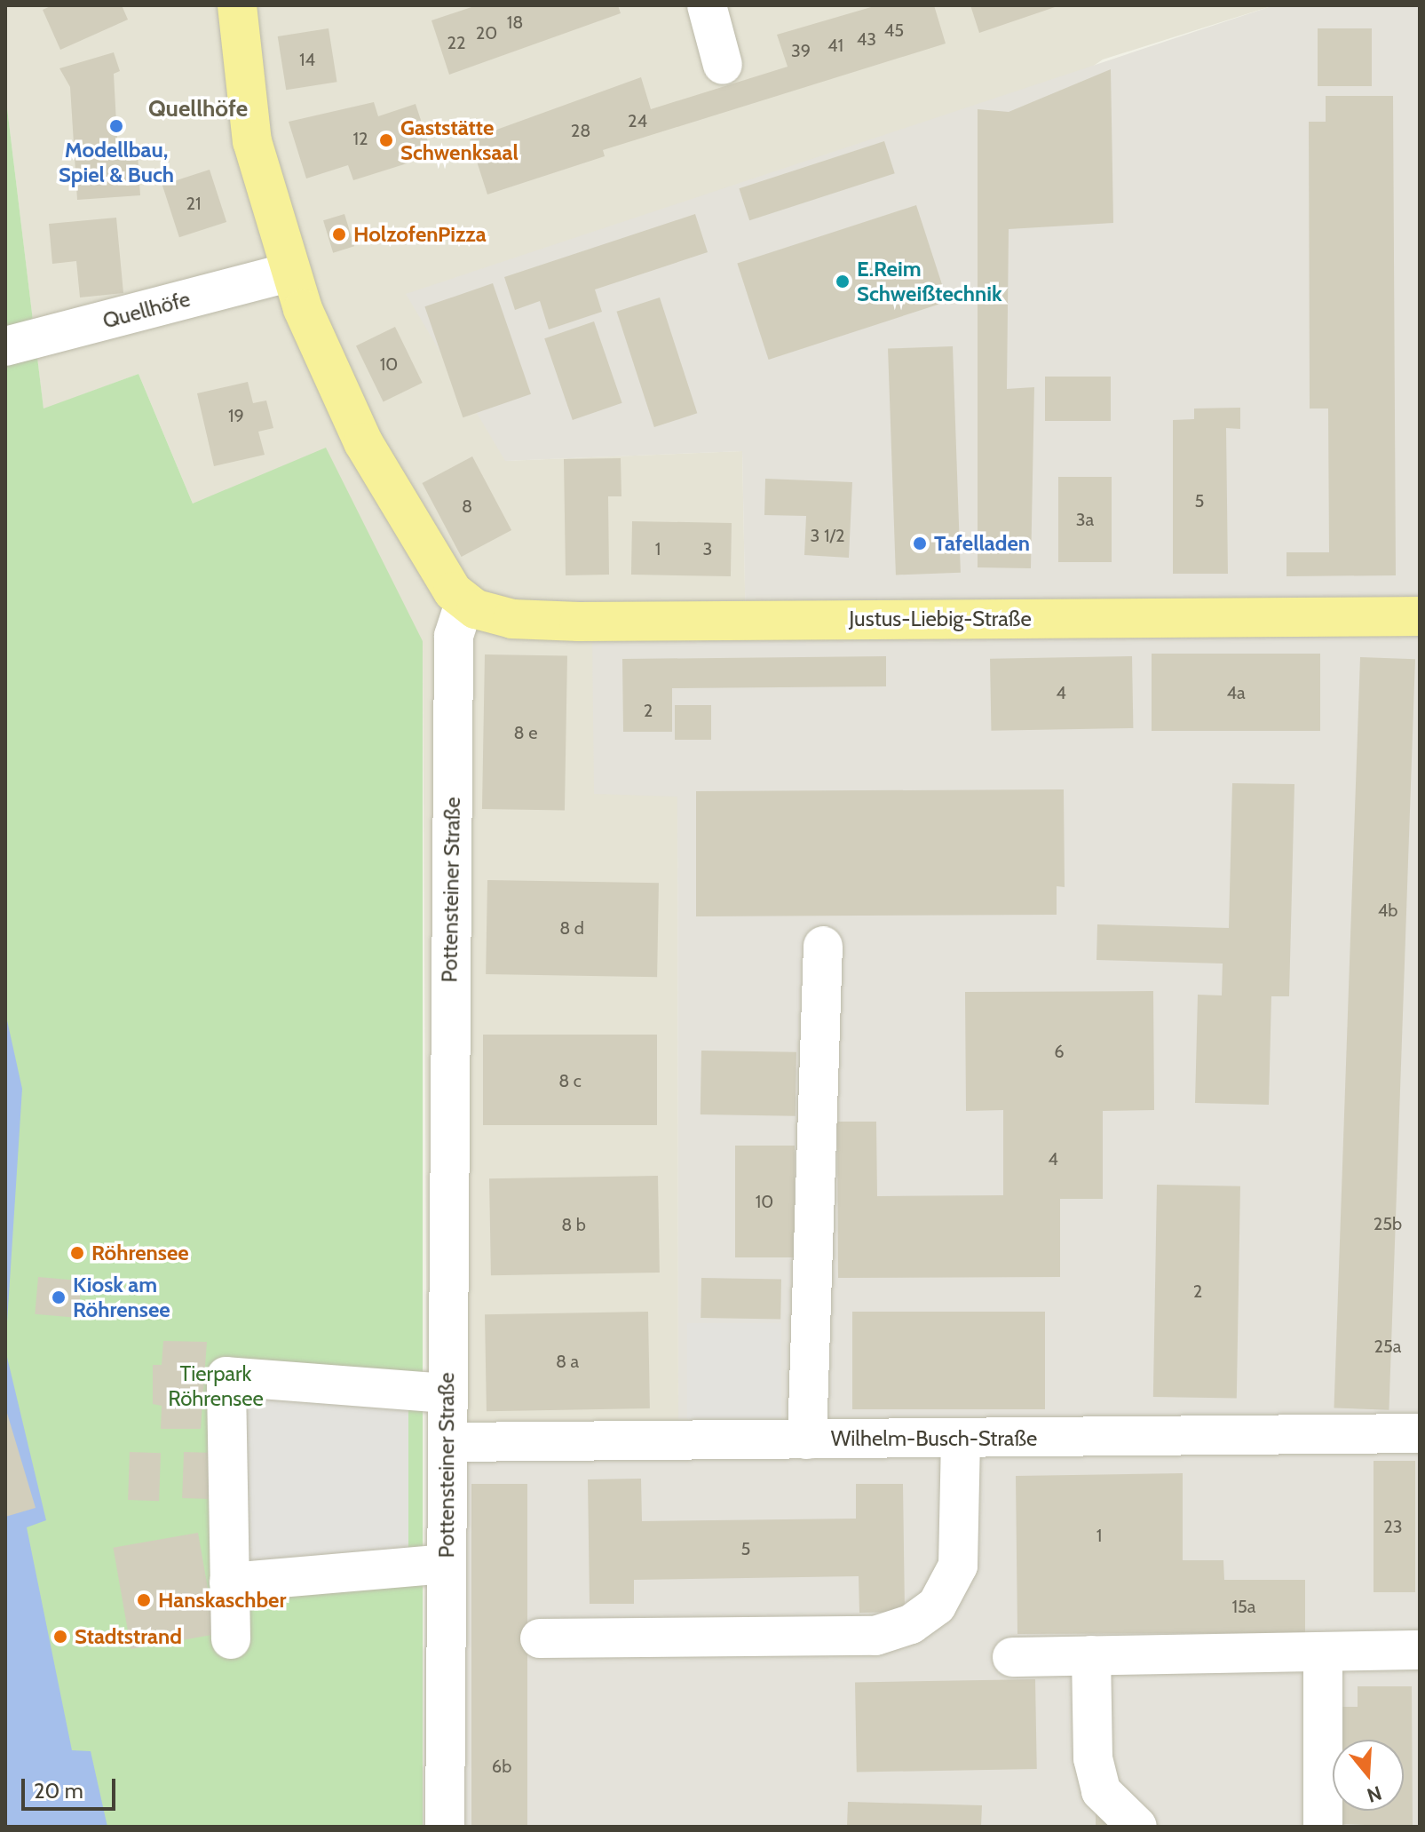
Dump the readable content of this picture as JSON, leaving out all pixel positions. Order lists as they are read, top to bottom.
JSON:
{
  "streets": {
    "main road": ["Justus-Liebig-Straße"],
    "street": ["Quellhöfe", "Pottensteiner Straße", "Wilhelm-Busch-Straße"]
  },
  "crossings": [
    ["Justus-Liebig-Straße", "Pottensteiner Straße"],
    ["Pottensteiner Straße", "Wilhelm-Busch-Straße"]
  ],
  "districts": ["Quellhöfe"],
  "parks": ["Tierpark Röhrensee"],
  "places": [
    "Modellbau, Spiel & Buch",
    "Gaststätte Schwenksaal",
    "HolzofenPizza",
    "E.Reim Schweißtechnik",
    "Tafelladen",
    "Röhrensee",
    "Kiosk am Röhrensee",
    "Hanskaschber",
    "Stadtstrand"
  ],
  "house_numbers": [
    "18",
    "45",
    "20",
    "43",
    "22",
    "41",
    "39",
    "14",
    "24",
    "28",
    "12",
    "21",
    "10",
    "19",
    "5",
    "8",
    "3a",
    "3 1/2",
    "1",
    "3",
    "4",
    "4a",
    "2",
    "8 e",
    "4b",
    "8 d",
    "6",
    "8 c",
    "4",
    "10",
    "25b",
    "8 b",
    "2",
    "25a",
    "8 a",
    "23",
    "1",
    "5",
    "15a",
    "6b"
  ],
  "scale_bar": "20 m",
  "north": "bottom"
}
